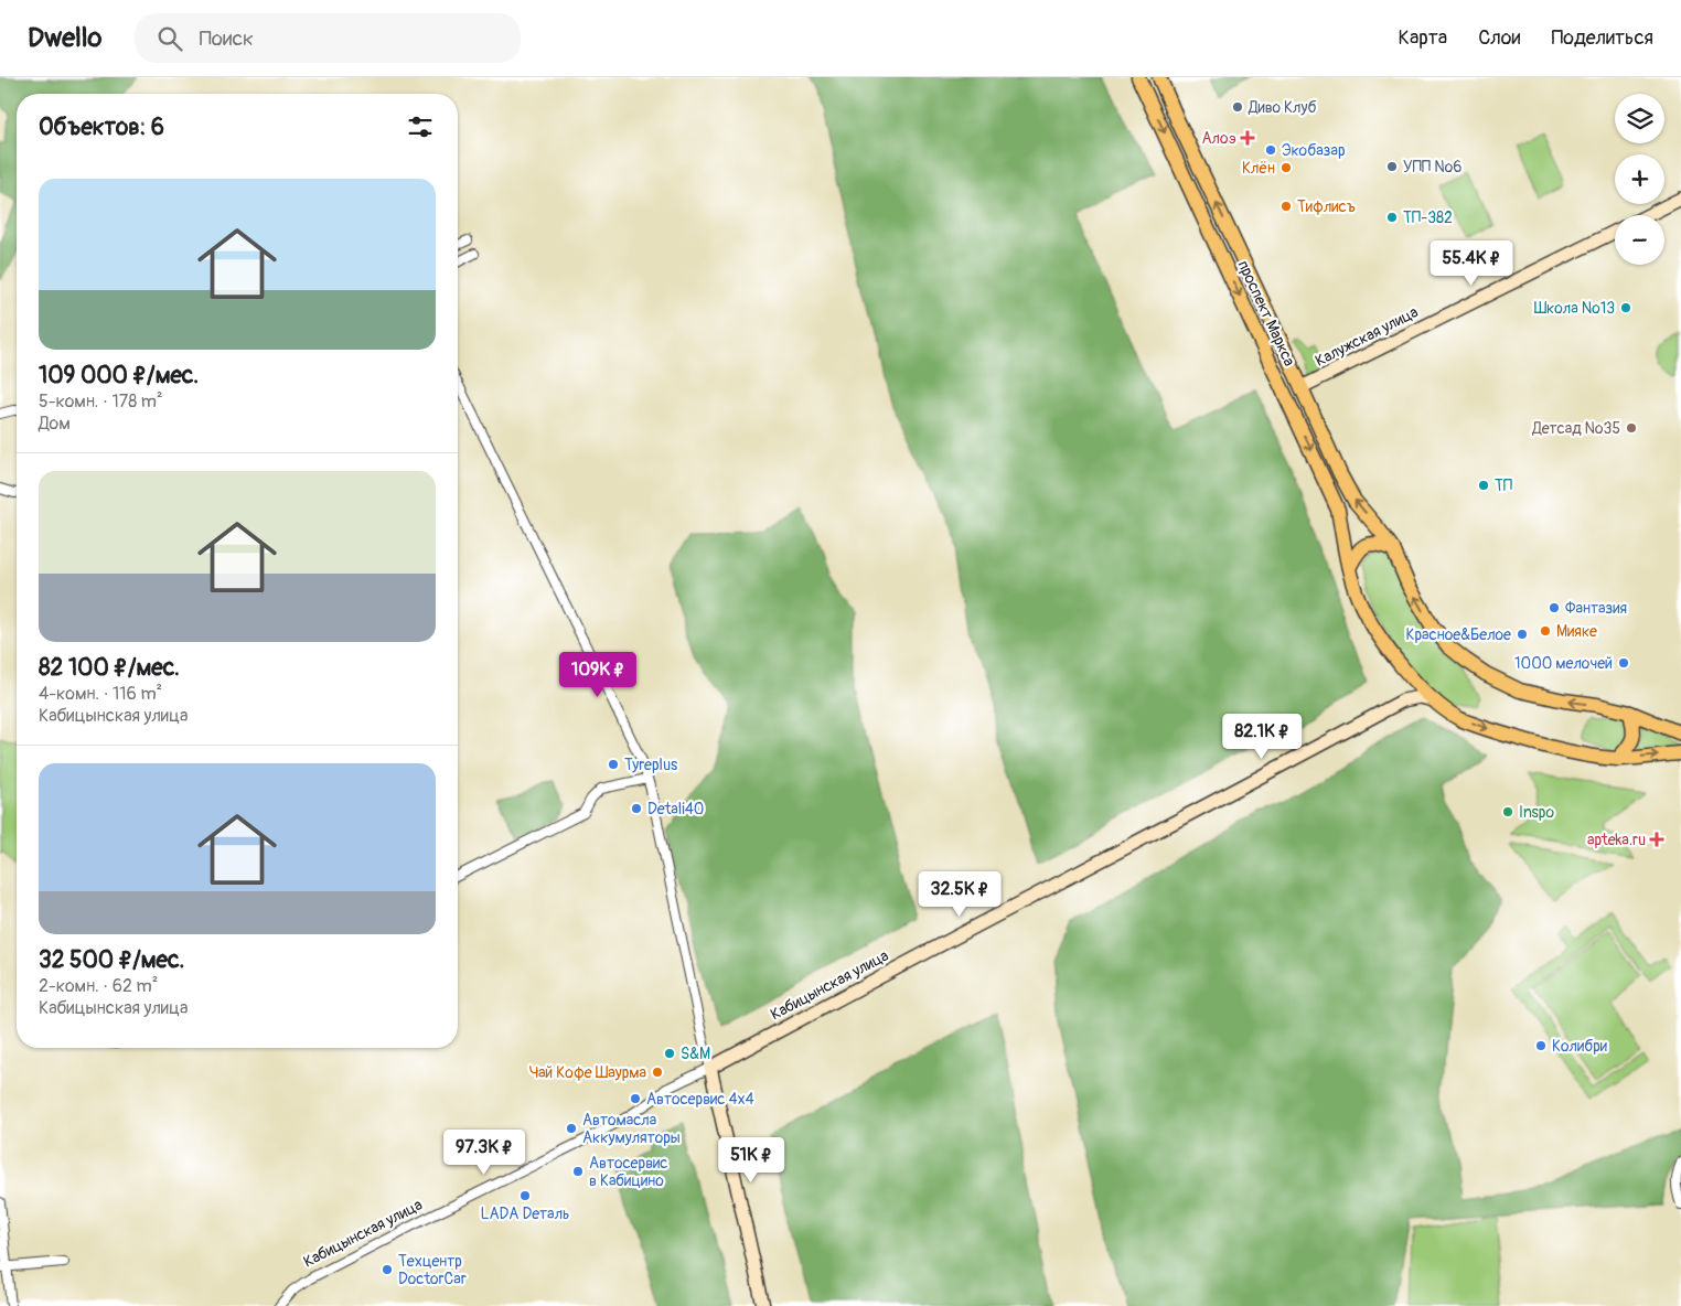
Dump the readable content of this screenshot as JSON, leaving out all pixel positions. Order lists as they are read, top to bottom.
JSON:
{
  "streets": {
    "main road": ["проспект Маркса"],
    "street": ["Калужская улица", "Кабицынская улица"]
  },
  "crossings": [
    ["проспект Маркса", "Калужская улица"]
  ],
  "places": {
    "other": [
      "Диво Клуб",
      "Экобазар",
      "УПП №6",
      "Клён",
      "Тифлисъ",
      "ТП-382",
      "Школа №13",
      "Детсад №35",
      "ТП",
      "Фантазия",
      "Мияке",
      "Красное&Белое",
      "1000 мелочей",
      "Tyreplus",
      "Detali40",
      "Inspo",
      "Колибри",
      "S&M",
      "Чай Кофе Шаурма",
      "Автосервис 4х4",
      "Автомасла Аккумуляторы",
      "Автосервис в Кабицино",
      "LADA Dеталь",
      "Техцентр DoctorCar"
    ],
    "health": ["Алоэ", "apteka.ru"]
  },
  "page": {
    "header": "Dwello",
    "search": "Поиск",
    "nav": ["Карта", "Слои", "Поделиться"],
    "map_buttons": ["+", "−"],
    "heading": "Объектов: 6",
    "list": [
      {
        "name": "109 000 ₽/мес.",
        "note": "5-комн. · 178 m² · Дом"
      },
      {
        "name": "82 100 ₽/мес.",
        "note": "4-комн. · 116 m² · Кабицынская улица"
      },
      {
        "name": "32 500 ₽/мес.",
        "note": "2-комн. · 62 m² · Кабицынская улица"
      }
    ],
    "price": [
      "55.4K ₽",
      "109K ₽",
      "82.1K ₽",
      "32.5K ₽",
      "97.3K ₽",
      "51K ₽"
    ]
  }
}
